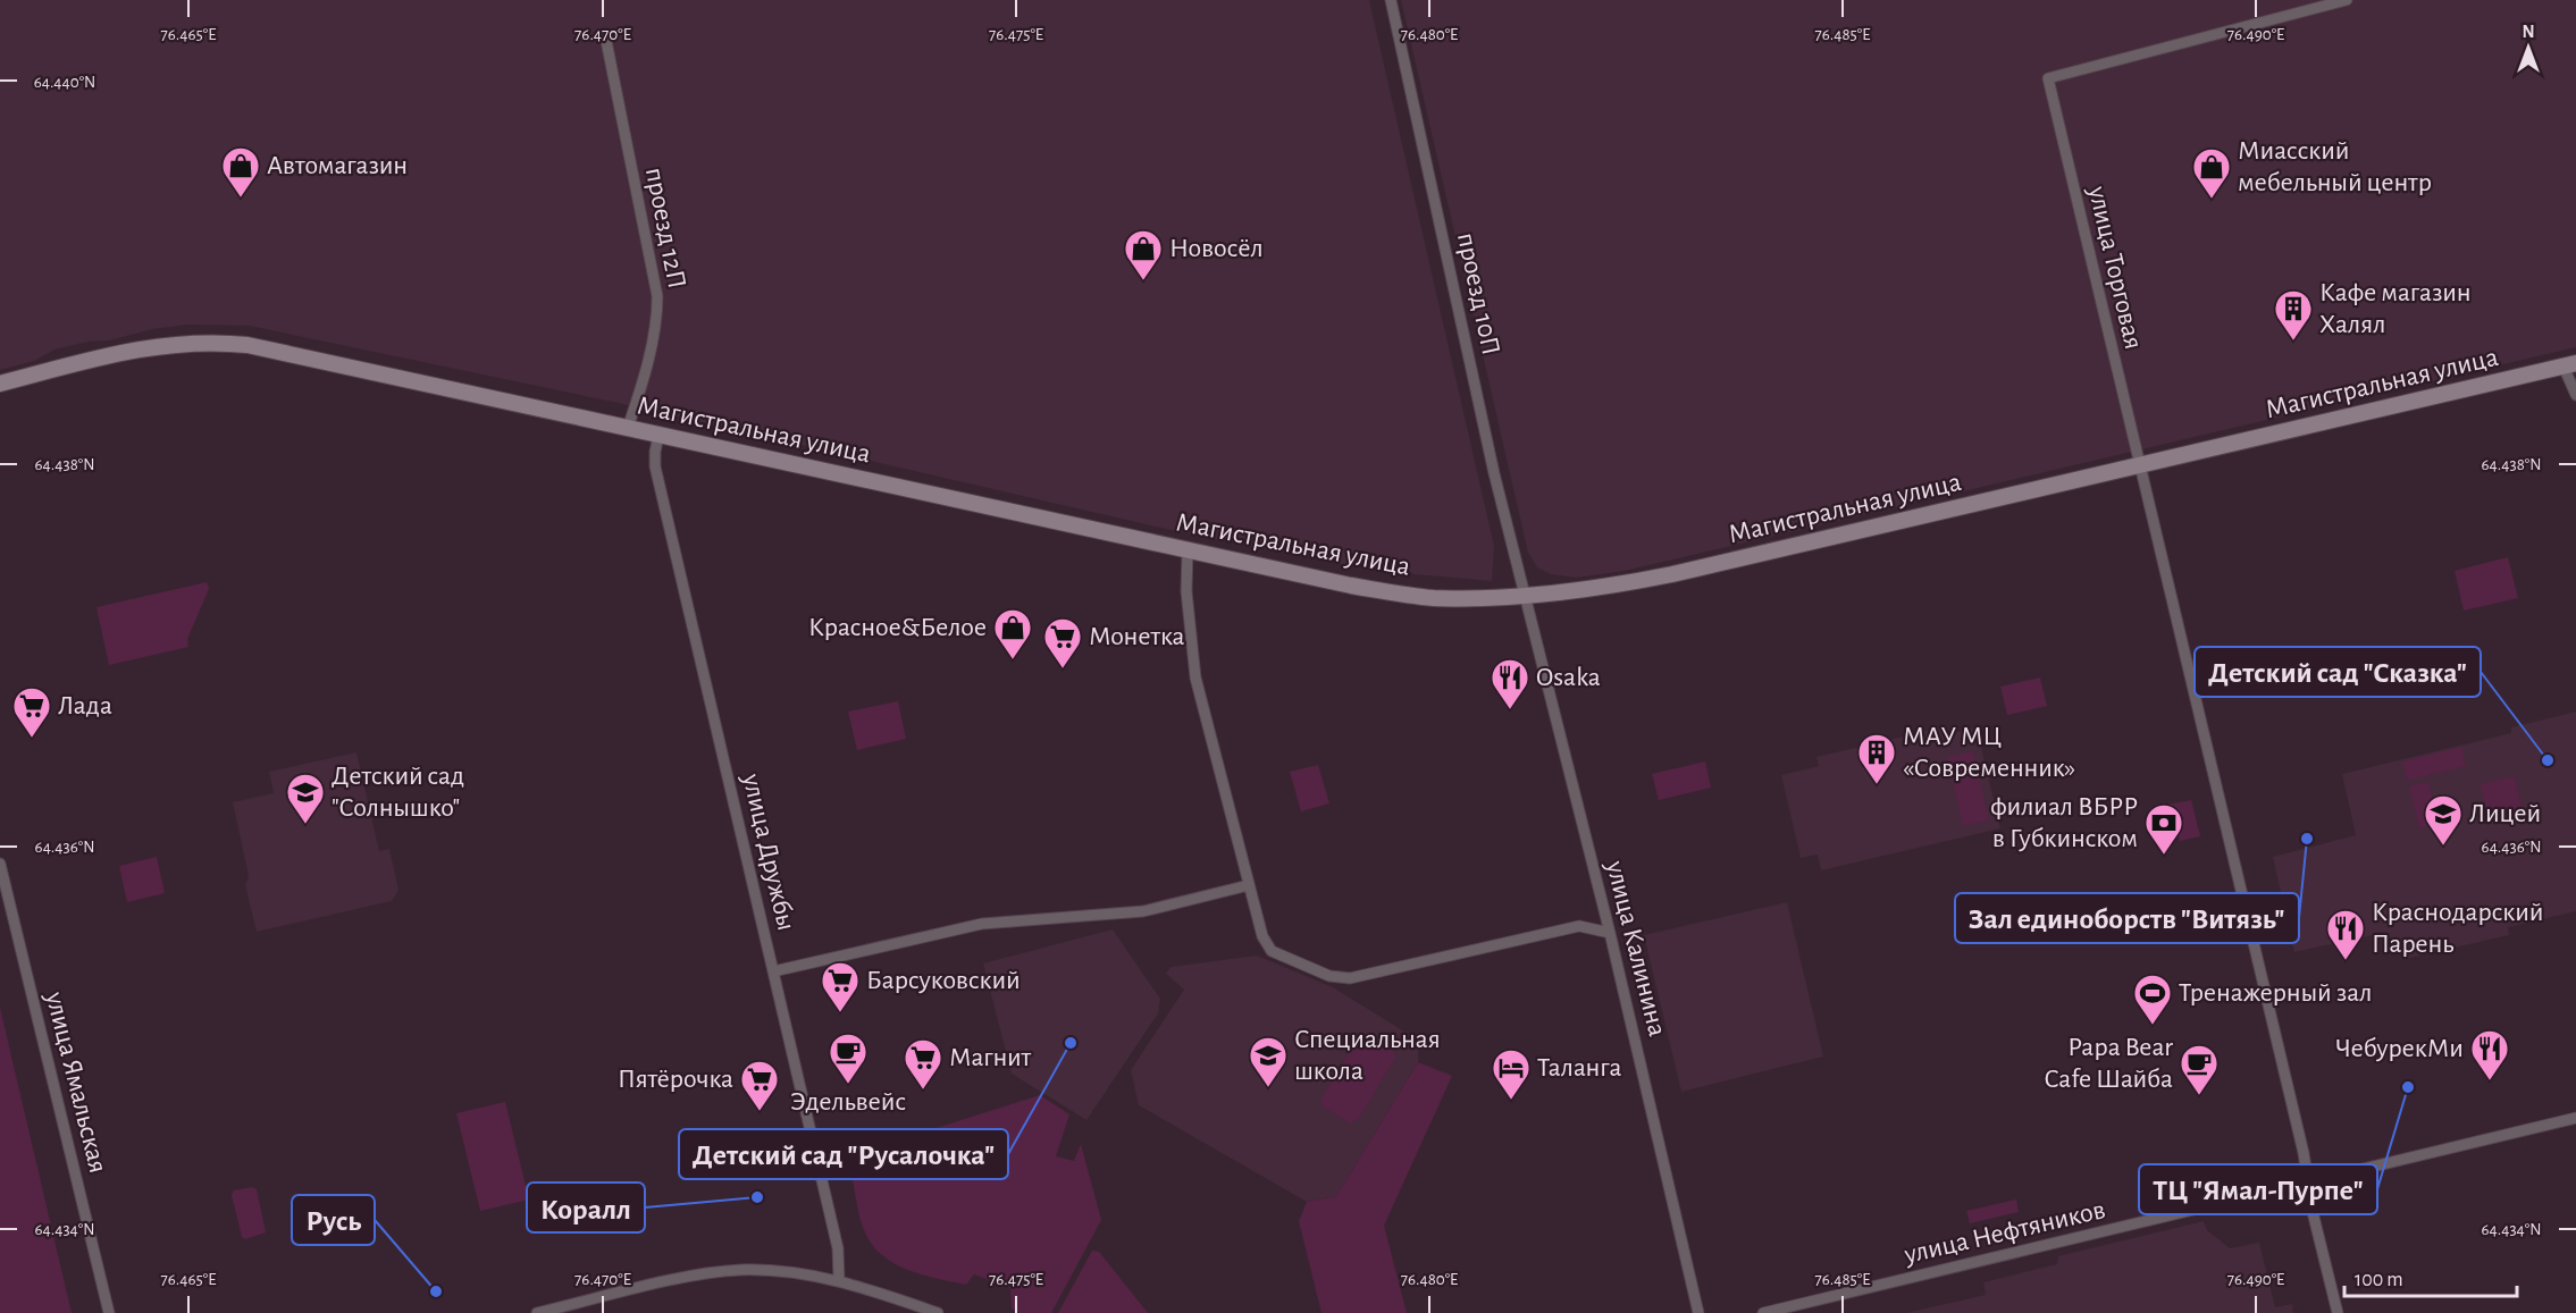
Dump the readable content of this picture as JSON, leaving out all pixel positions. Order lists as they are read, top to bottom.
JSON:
{
  "streets": {
    "main road": ["Магистральная улица"],
    "street": [
      "проезд 12П",
      "улица Торговая",
      "проезд 10П",
      "улица Дружбы",
      "улица Калинина",
      "улица Ямальская",
      "улица Нефтяников"
    ]
  },
  "crossings": [
    ["проезд 12П", "Магистральная улица"],
    ["улица Торговая", "Магистральная улица"],
    ["улица Торговая", "улица Нефтяников"],
    ["проезд 10П", "Магистральная улица"],
    ["проезд 10П", "улица Калинина"],
    ["Магистральная улица", "улица Дружбы"],
    ["Магистральная улица", "улица Калинина"]
  ],
  "places": {
    "shop": [
      "Автомагазин",
      "Миасский мебельный центр",
      "Новосёл",
      "Красное&Белое"
    ],
    "building": ["Кафе магазин Халял", "МАУ МЦ «Современник»"],
    "supermarket": [
      "Монетка",
      "Лада",
      "Барсуковский",
      "Магнит",
      "Пятёрочка"
    ],
    "restaurant": ["Osaka", "Краснодарский Парень", "ЧебурекМи"],
    "other": [
      "Детский сад \"Сказка\"",
      "Зал единоборств \"Витязь\"",
      "Детский сад \"Русалочка\"",
      "ТЦ \"Ямал-Пурпе\"",
      "Коралл",
      "Русь"
    ],
    "school or university": ["Детский сад \"Солнышко\"", "Лицей", "Специальная школа"],
    "bank": ["филиал ВБРР в Губкинском"],
    "sports": ["Тренажерный зал"],
    "cafe": ["Эдельвейс", "Papa Bear Cafe Шайба"],
    "hotel": ["Таланга"]
  },
  "scale_bar": "100 m",
  "north": "top",
  "coordinates": [
    "76.465°E",
    "76.470°E",
    "76.475°E",
    "76.480°E",
    "76.485°E",
    "76.490°E",
    "64.440°N",
    "64.438°N",
    "64.436°N",
    "64.434°N"
  ]
}
